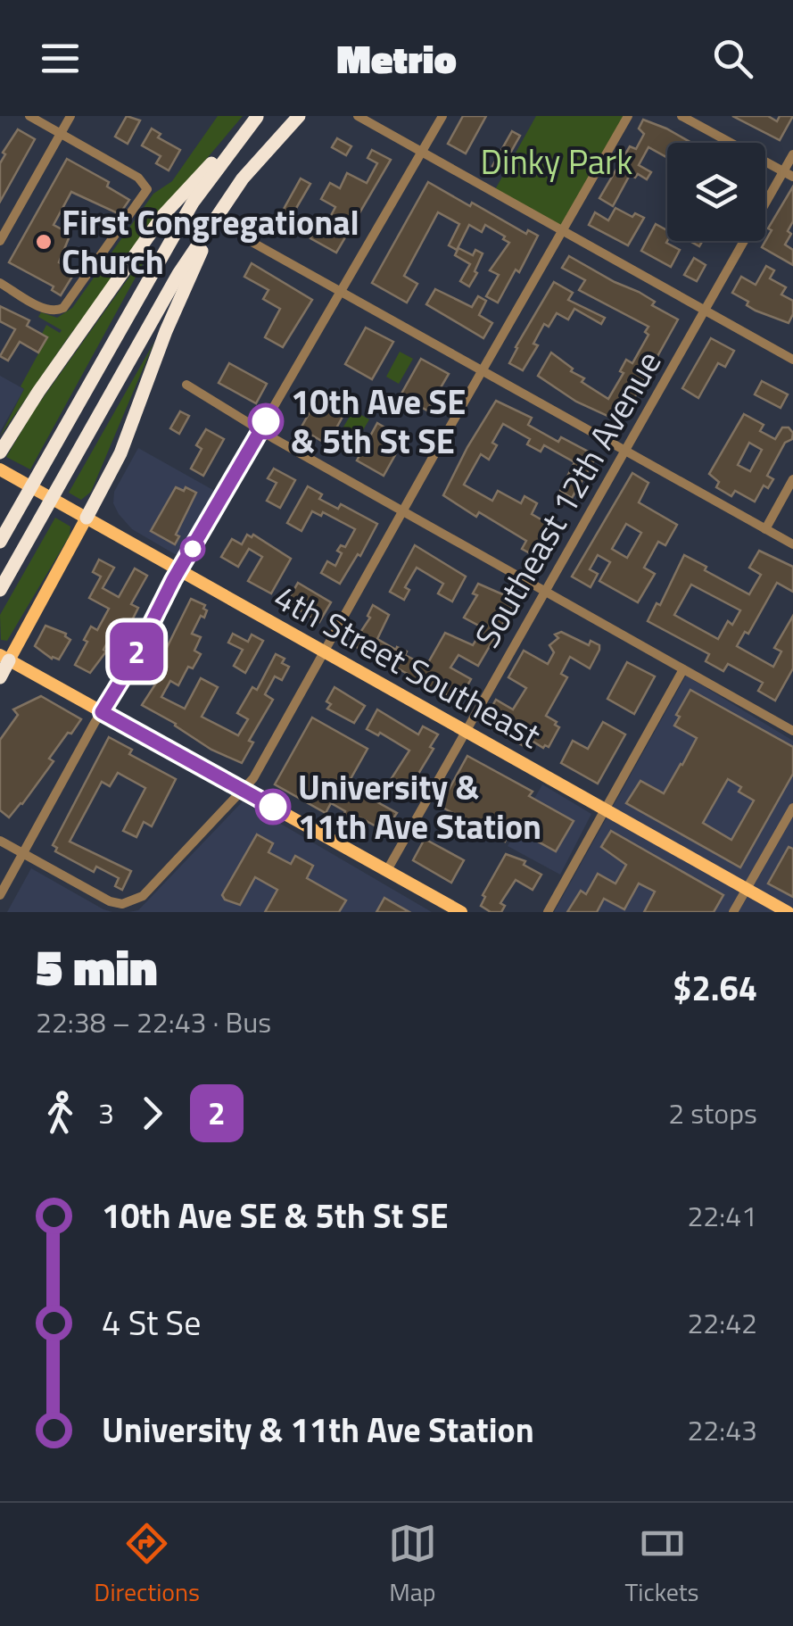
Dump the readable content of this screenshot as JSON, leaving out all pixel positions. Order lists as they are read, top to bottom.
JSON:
{
  "streets": {
    "main road": ["4th Street Southeast"],
    "street": ["Southeast 12th Avenue"]
  },
  "crossings": [
    ["Southeast 12th Avenue", "4th Street Southeast"]
  ],
  "parks": ["Dinky Park"],
  "places": ["First Congregational Church", "10th Ave SE & 5th St SE", "University & 11th Ave Station"],
  "lines": ["bus line 2"],
  "page": {
    "header": "Metrio",
    "on_map": "2",
    "heading": ["5 min", "22:38 – 22:43 · Bus", "$2.64"],
    "legs": ["3", "2", "2 stops"],
    "list": [
      {
        "name": "10th Ave SE & 5th St SE",
        "value": "22:41"
      },
      {
        "name": "4 St Se",
        "value": "22:42"
      },
      {
        "name": "University & 11th Ave Station",
        "value": "22:43"
      }
    ],
    "tabs": ["Directions", "Map", "Tickets"]
  }
}
